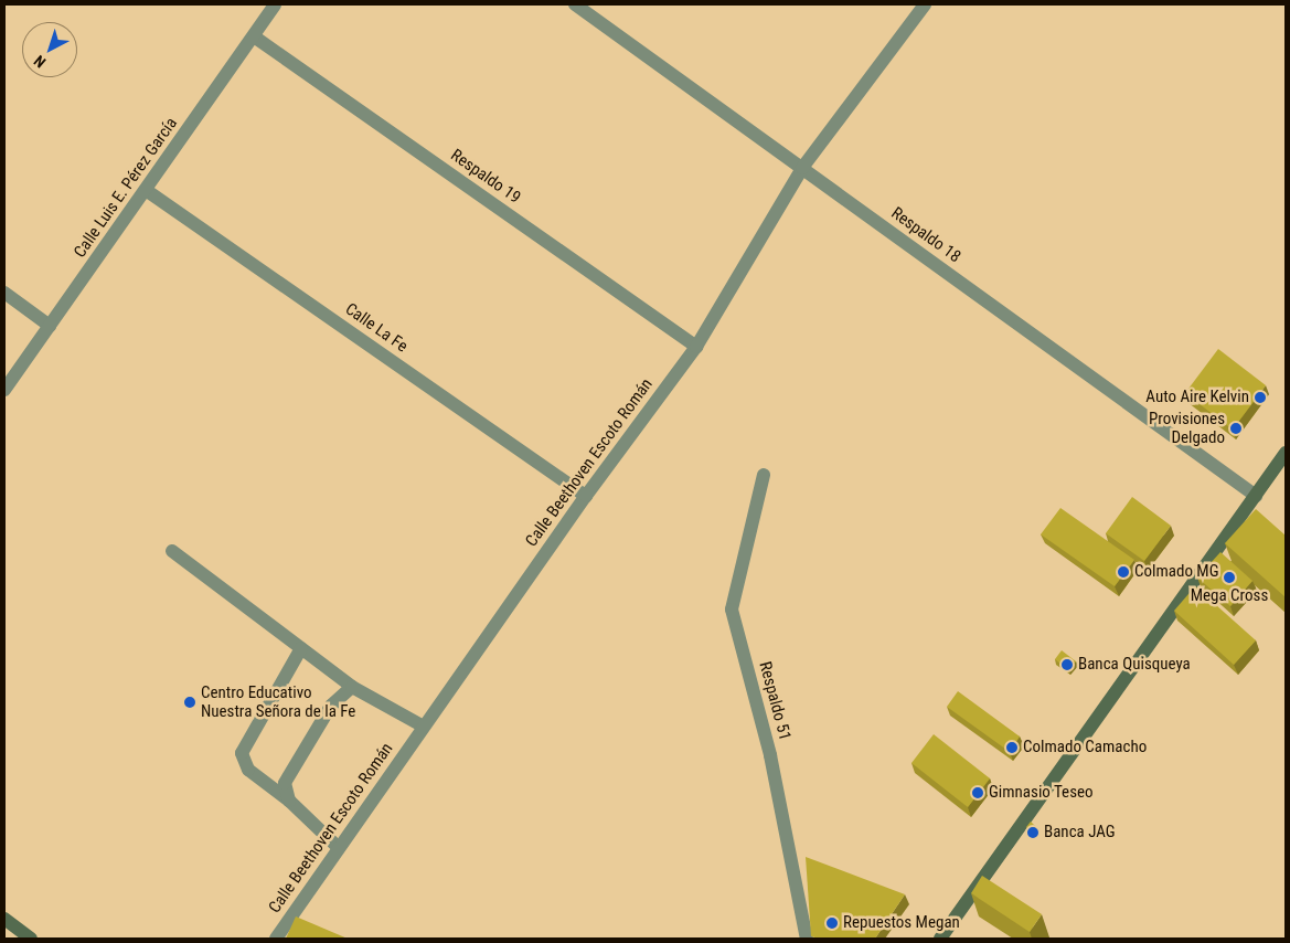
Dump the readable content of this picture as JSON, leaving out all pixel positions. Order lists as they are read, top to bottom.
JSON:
{
  "streets": {
    "street": [
      "Respaldo 19",
      "Calle Luis E. Pérez García",
      "Respaldo 18",
      "Calle La Fe",
      "Calle Beethoven Escoto Román",
      "Respaldo 51"
    ]
  },
  "crossings": [
    ["Respaldo 19", "Calle Luis E. Pérez García"],
    ["Respaldo 19", "Calle Beethoven Escoto Román"],
    ["Calle Luis E. Pérez García", "Calle La Fe"],
    ["Respaldo 18", "Calle Beethoven Escoto Román"],
    ["Calle La Fe", "Calle Beethoven Escoto Román"]
  ],
  "places": [
    "Auto Aire Kelvin",
    "Provisiones Delgado",
    "Colmado MG",
    "Mega Cross",
    "Banca Quisqueya",
    "Centro Educativo Nuestra Señora de la Fe",
    "Colmado Camacho",
    "Gimnasio Teseo",
    "Banca JAG",
    "Repuestos Megan"
  ],
  "north": "bottom left"
}
